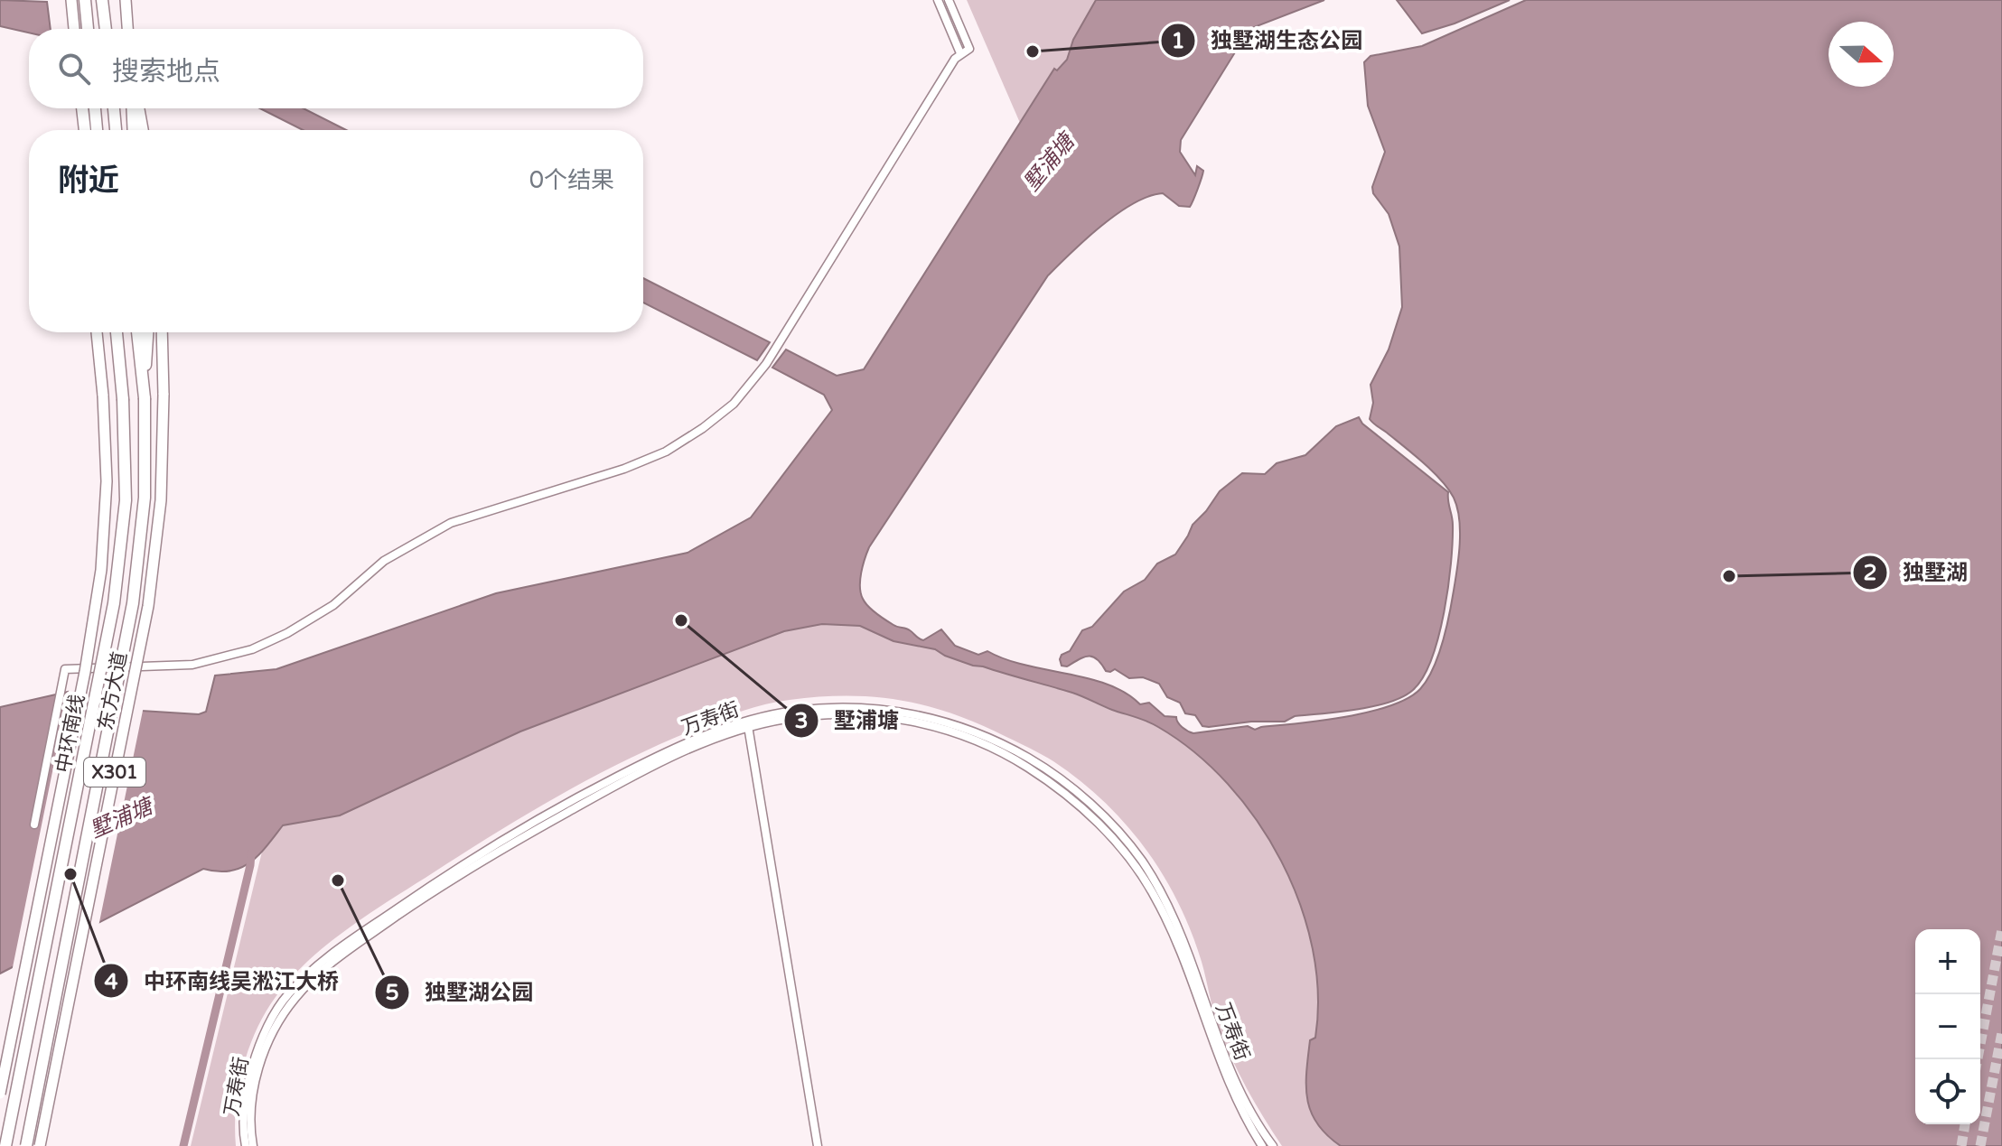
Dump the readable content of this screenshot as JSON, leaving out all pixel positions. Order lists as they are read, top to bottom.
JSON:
{
  "streets": {
    "highway": ["中环南线"],
    "main road": ["东方大道", "X301"],
    "street": ["万寿街"]
  },
  "water": ["墅浦塘"],
  "places": [
    "独墅湖生态公园",
    "独墅湖",
    "墅浦塘",
    "中环南线吴淞江大桥",
    "独墅湖公园"
  ],
  "north": "right",
  "page": {
    "search": "搜索地点",
    "heading": ["附近", "0个结果"],
    "map_buttons": ["+", "−"]
  }
}
